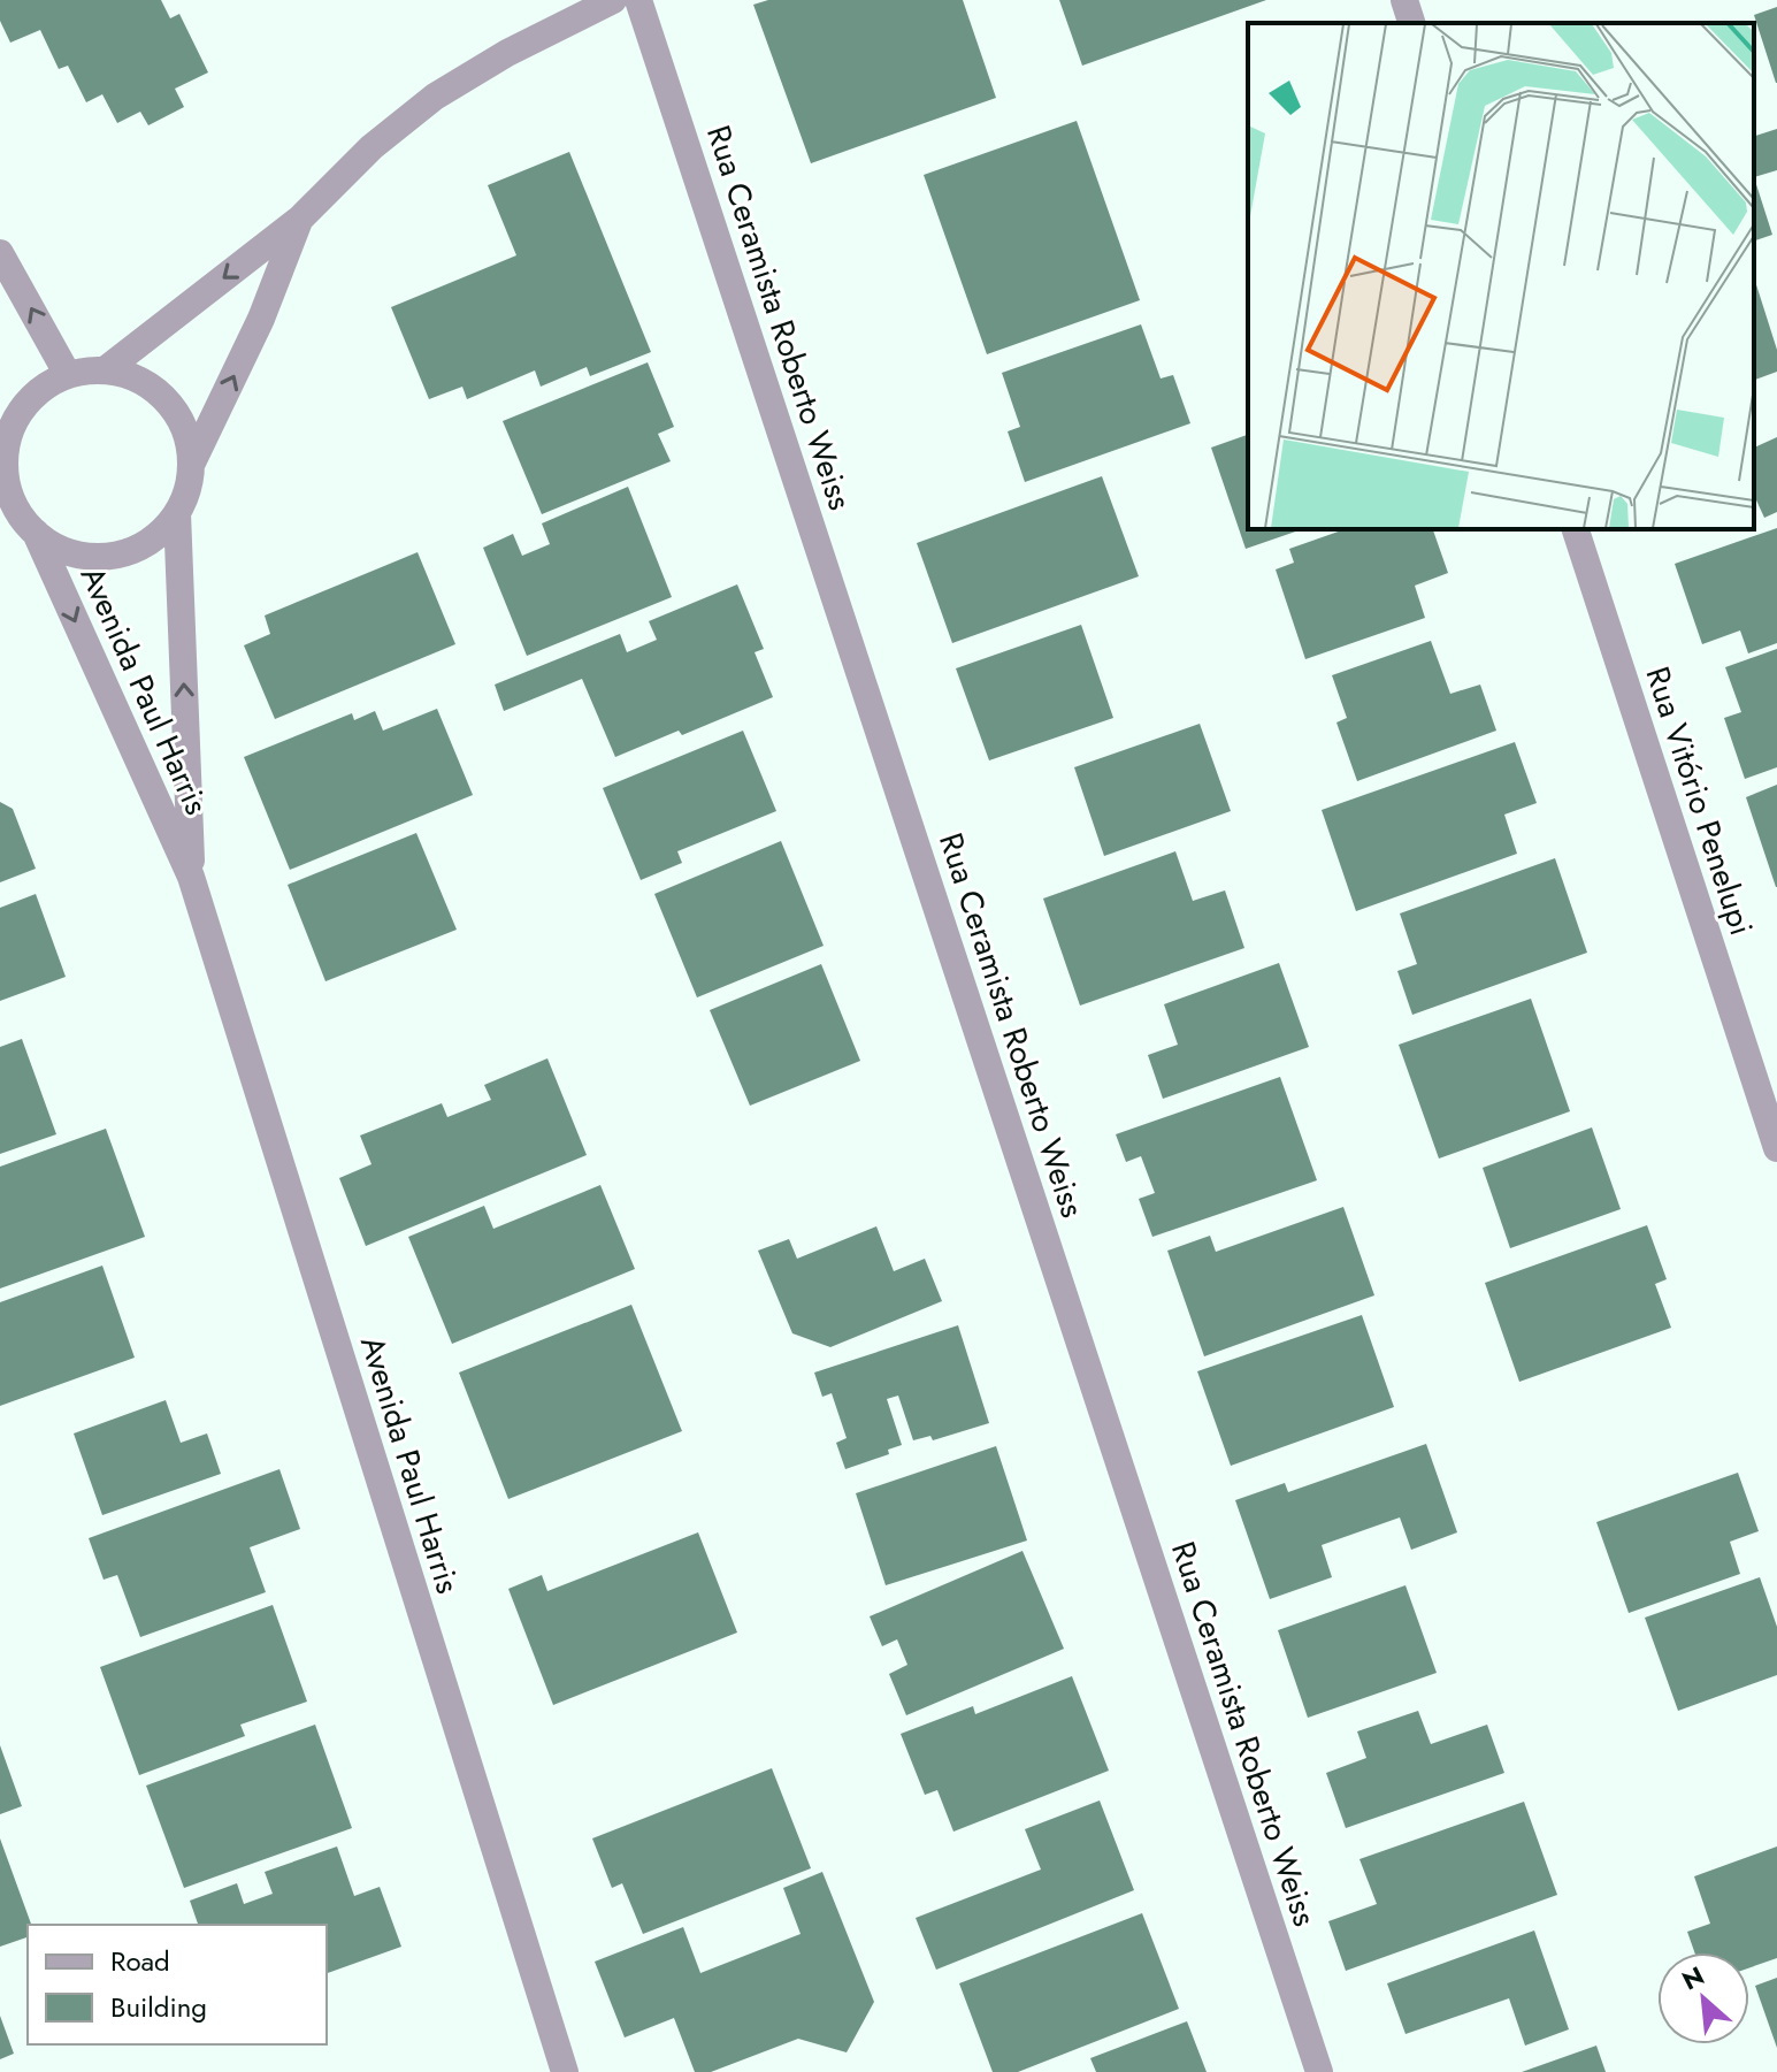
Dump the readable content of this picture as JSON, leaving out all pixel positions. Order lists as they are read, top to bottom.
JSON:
{
  "streets": {
    "street": ["Rua Ceramista Roberto Weiss", "Avenida Paul Harris", "Rua Vitório Penelupi"]
  },
  "legend": ["Road", "Building"],
  "north": "top left"
}
